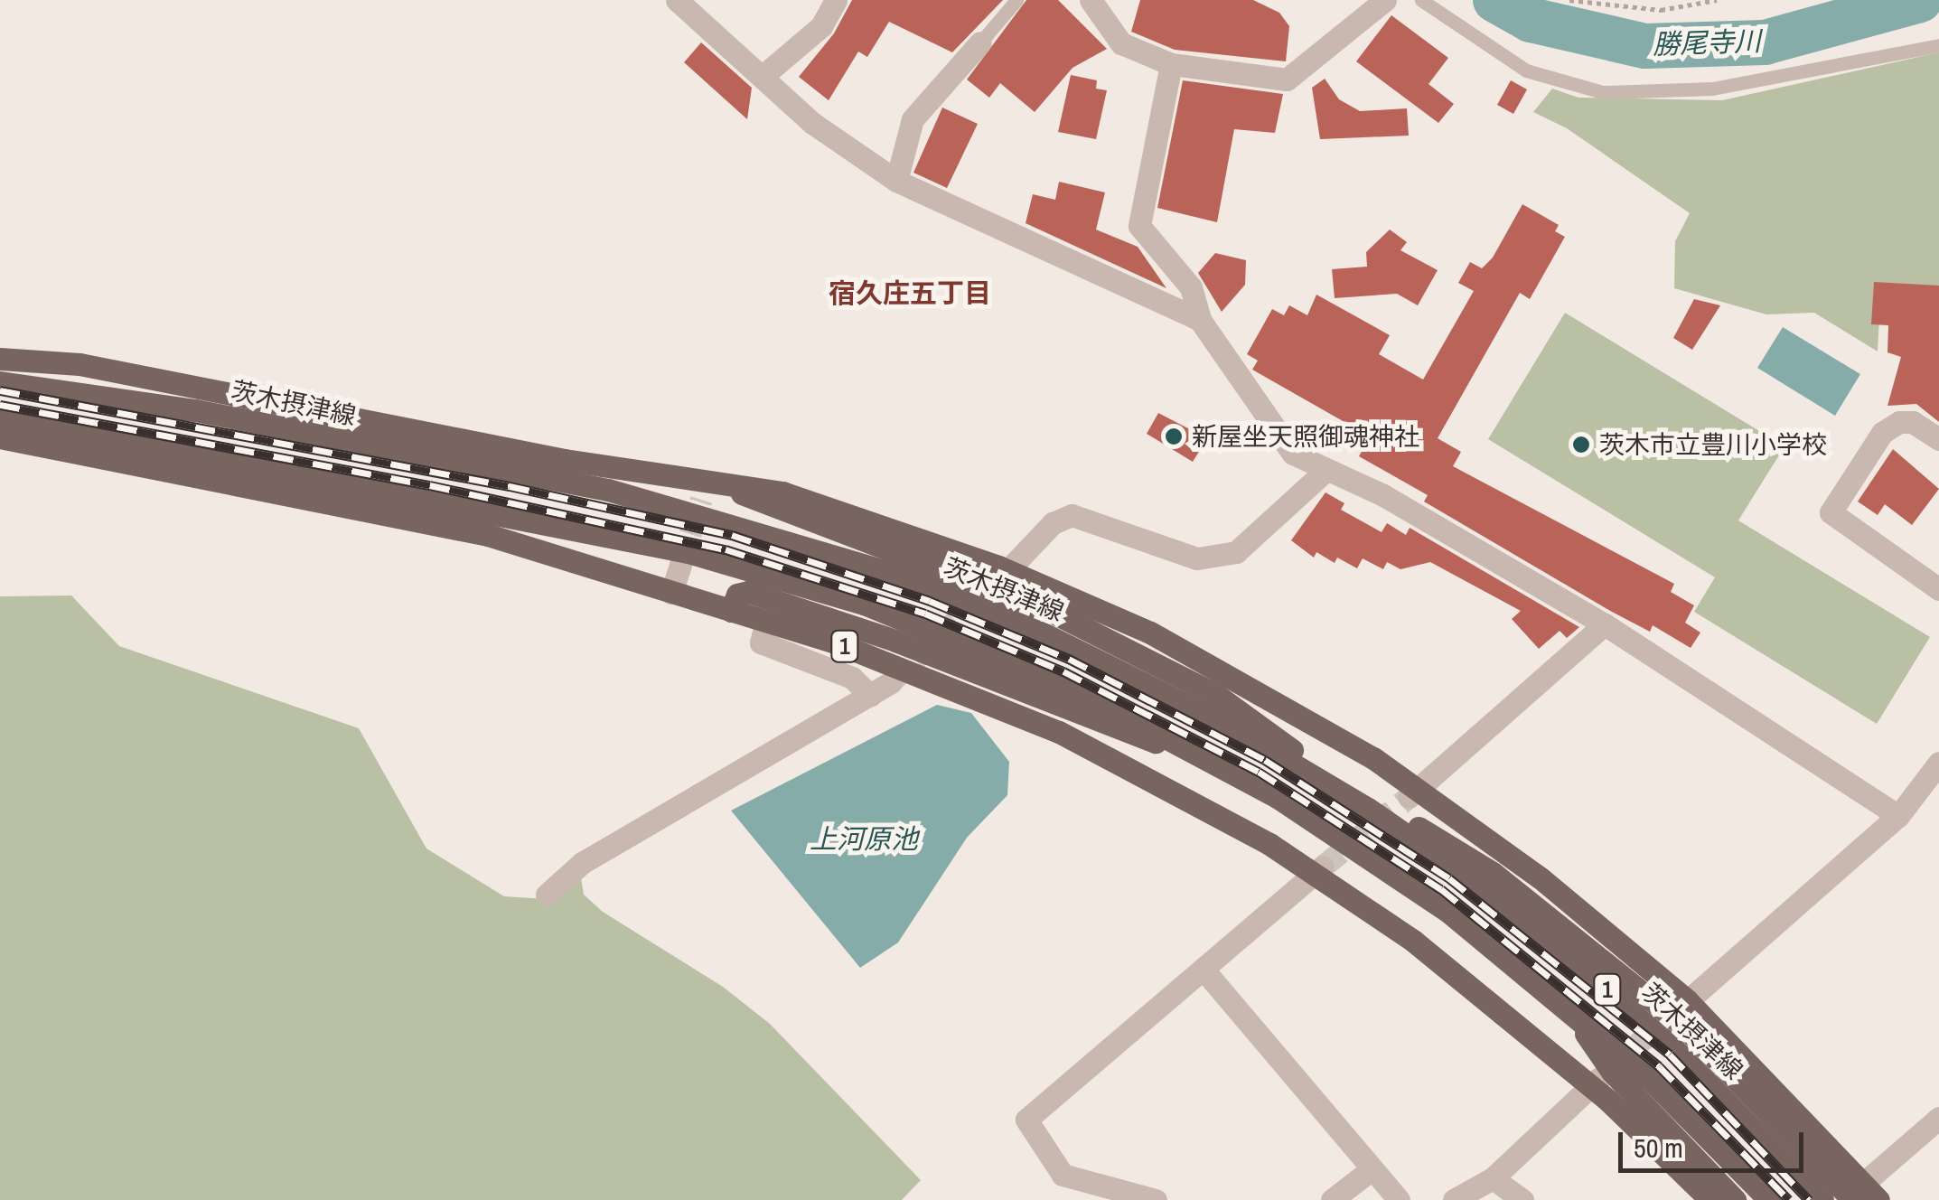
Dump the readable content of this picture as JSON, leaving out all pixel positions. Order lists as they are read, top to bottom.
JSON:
{
  "streets": {
    "main road": ["茨木摂津線", "1"]
  },
  "crossings": [
    ["茨木摂津線", "1"]
  ],
  "districts": ["宿久庄五丁目"],
  "water": ["勝尾寺川", "上河原池"],
  "places": ["新屋坐天照御魂神社", "茨木市立豊川小学校"],
  "scale_bar": "50 m"
}
